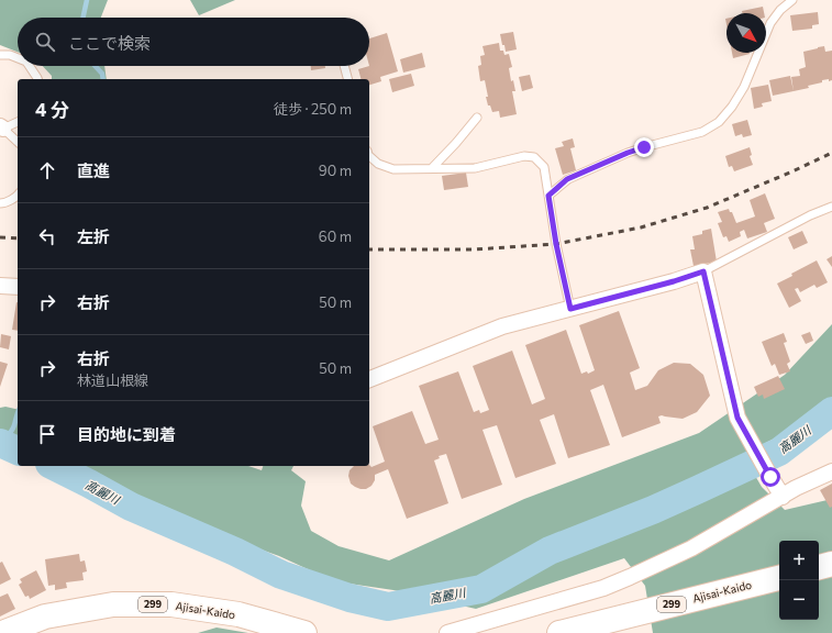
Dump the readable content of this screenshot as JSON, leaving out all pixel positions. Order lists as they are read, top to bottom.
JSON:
{
  "streets": {
    "highway": ["Ajisai-Kaido", "299"]
  },
  "water": ["高麗川"],
  "north": "bottom right",
  "page": {
    "search": "ここで検索",
    "heading": ["4 分", "徒歩 · 250 m"],
    "list": [
      ["直進", "90 m"],
      ["左折", "60 m"],
      ["右折", "50 m"],
      ["右折", "林道山根線", "50 m"],
      "目的地に到着"
    ],
    "map_buttons": ["+", "−"]
  }
}
